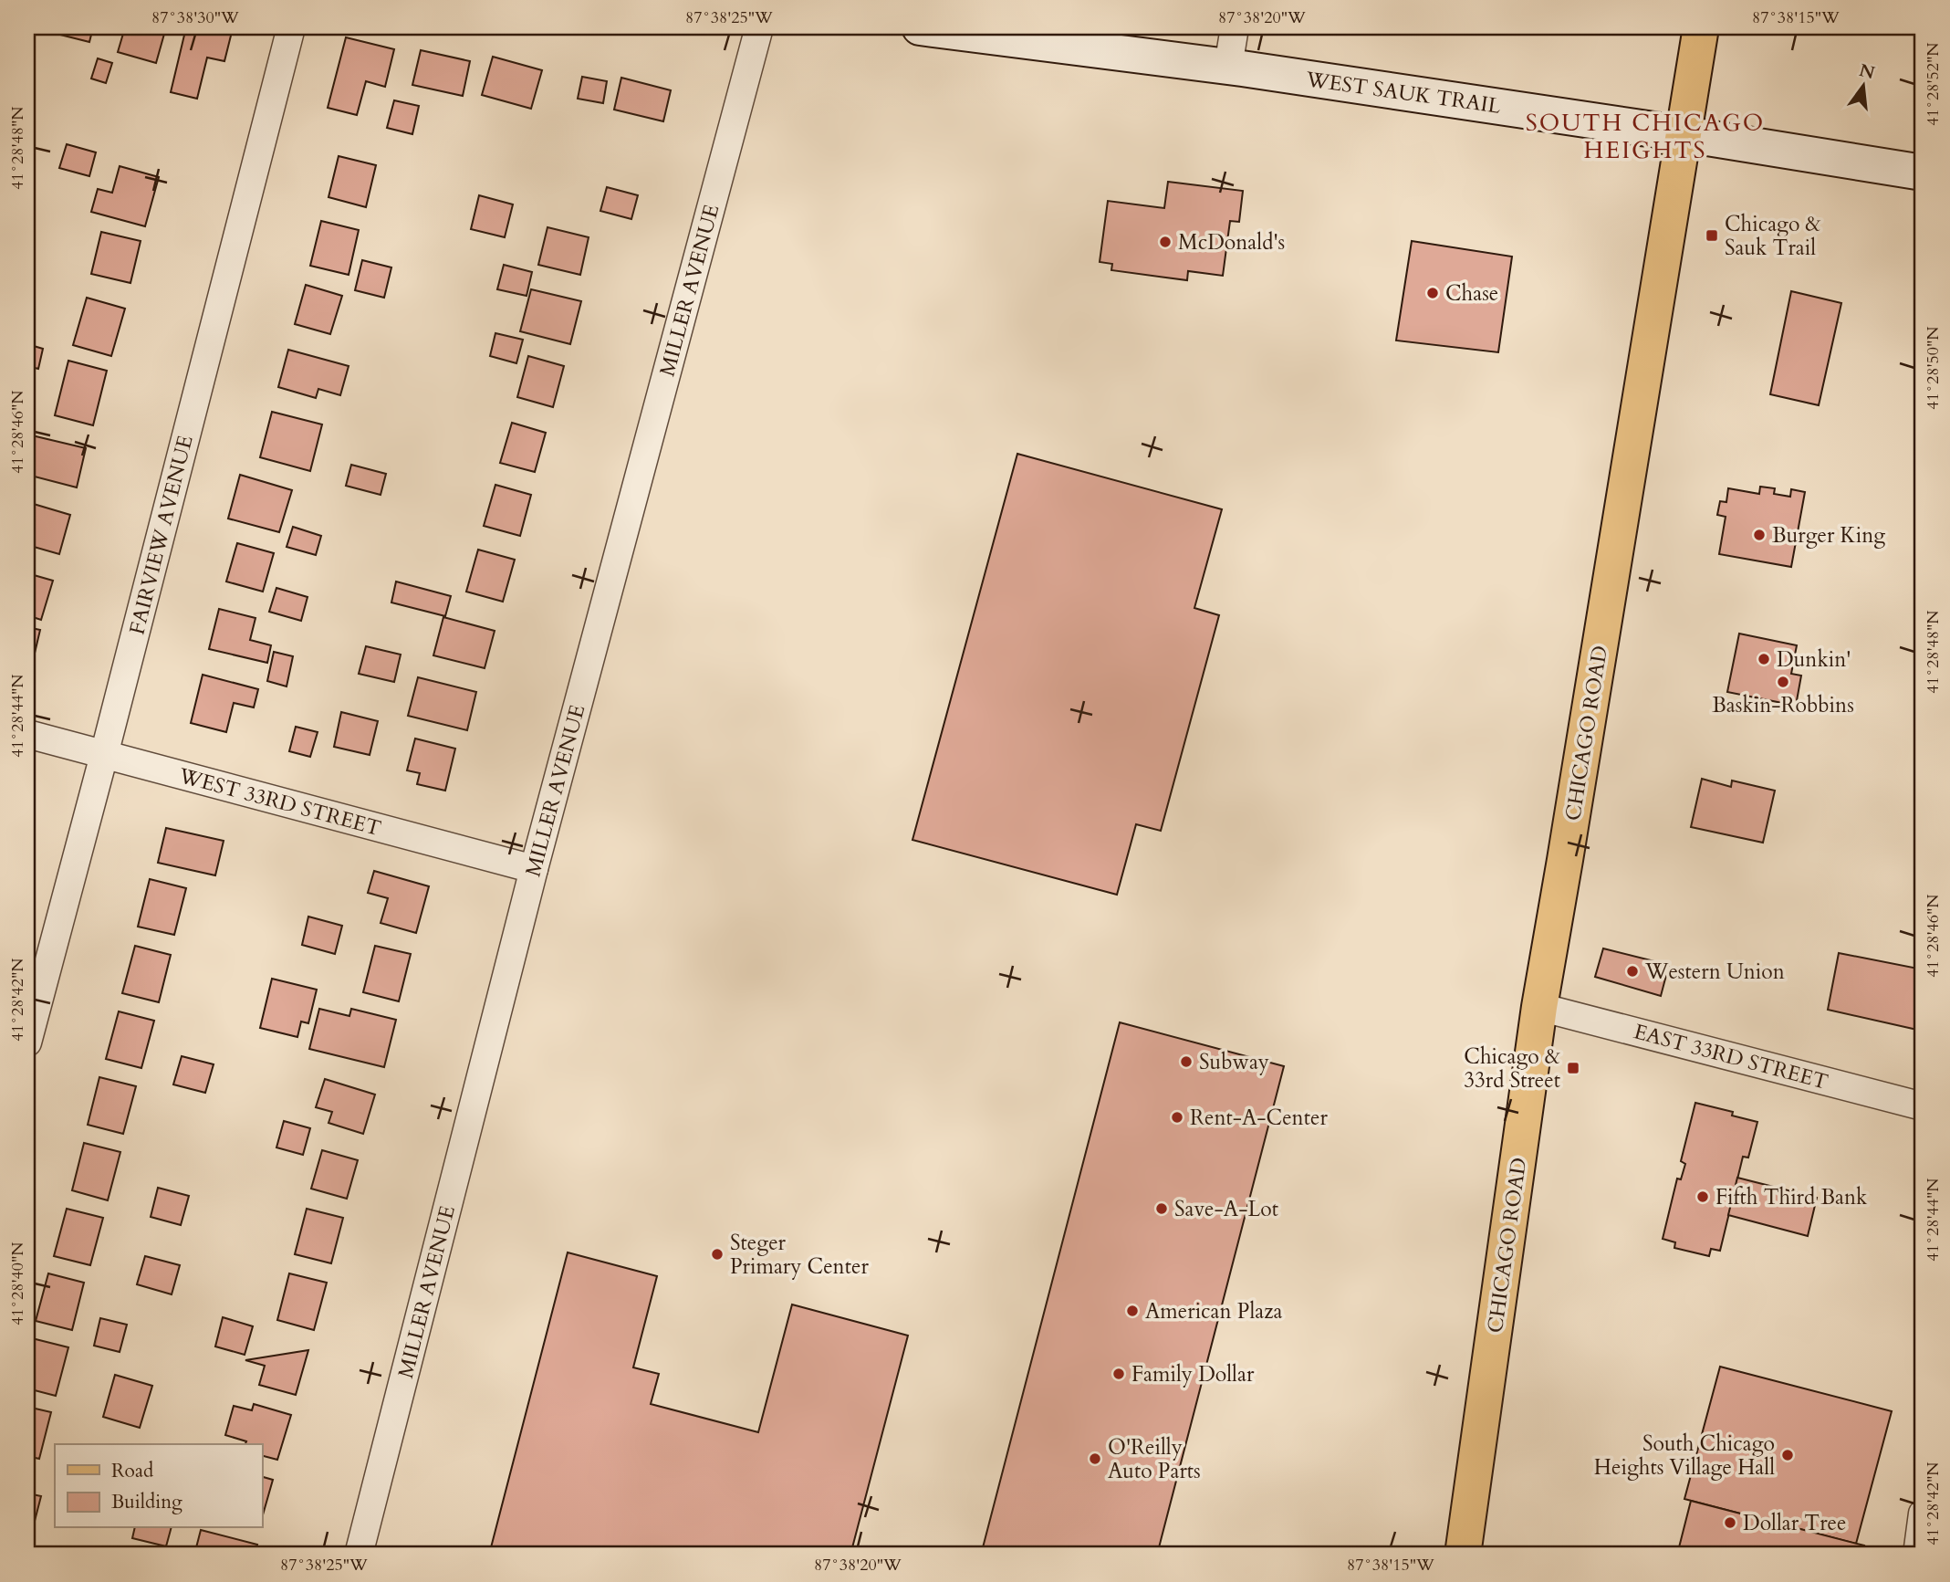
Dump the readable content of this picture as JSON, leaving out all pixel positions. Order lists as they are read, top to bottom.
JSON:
{
  "streets": {
    "main road": ["WEST SAUK TRAIL", "CHICAGO ROAD"],
    "street": [
      "MILLER AVENUE",
      "FAIRVIEW AVENUE",
      "WEST 33RD STREET",
      "EAST 33RD STREET"
    ]
  },
  "crossings": [
    ["WEST SAUK TRAIL", "CHICAGO ROAD"],
    ["MILLER AVENUE", "WEST 33RD STREET"],
    ["FAIRVIEW AVENUE", "WEST 33RD STREET"],
    ["CHICAGO ROAD", "EAST 33RD STREET"]
  ],
  "districts": ["SOUTH CHICAGO HEIGHTS"],
  "places": {
    "transit": ["Chicago & Sauk Trail", "Chicago & 33rd Street"],
    "other": [
      "McDonald's",
      "Chase",
      "Burger King",
      "Dunkin'",
      "Baskin-Robbins",
      "Western Union",
      "Subway",
      "Rent-A-Center",
      "Fifth Third Bank",
      "Save-A-Lot",
      "Steger Primary Center",
      "American Plaza",
      "Family Dollar",
      "South Chicago Heights Village Hall",
      "O'Reilly Auto Parts",
      "Dollar Tree"
    ]
  },
  "legend": ["Road", "Building"],
  "north": "top",
  "coordinates": [
    "87°38'30\"W",
    "87°38'25\"W",
    "87°38'20\"W",
    "87°38'15\"W",
    "41°28'52\"N",
    "41°28'48\"N",
    "41°28'50\"N",
    "41°28'46\"N",
    "41°28'44\"N",
    "41°28'42\"N",
    "41°28'40\"N"
  ]
}
